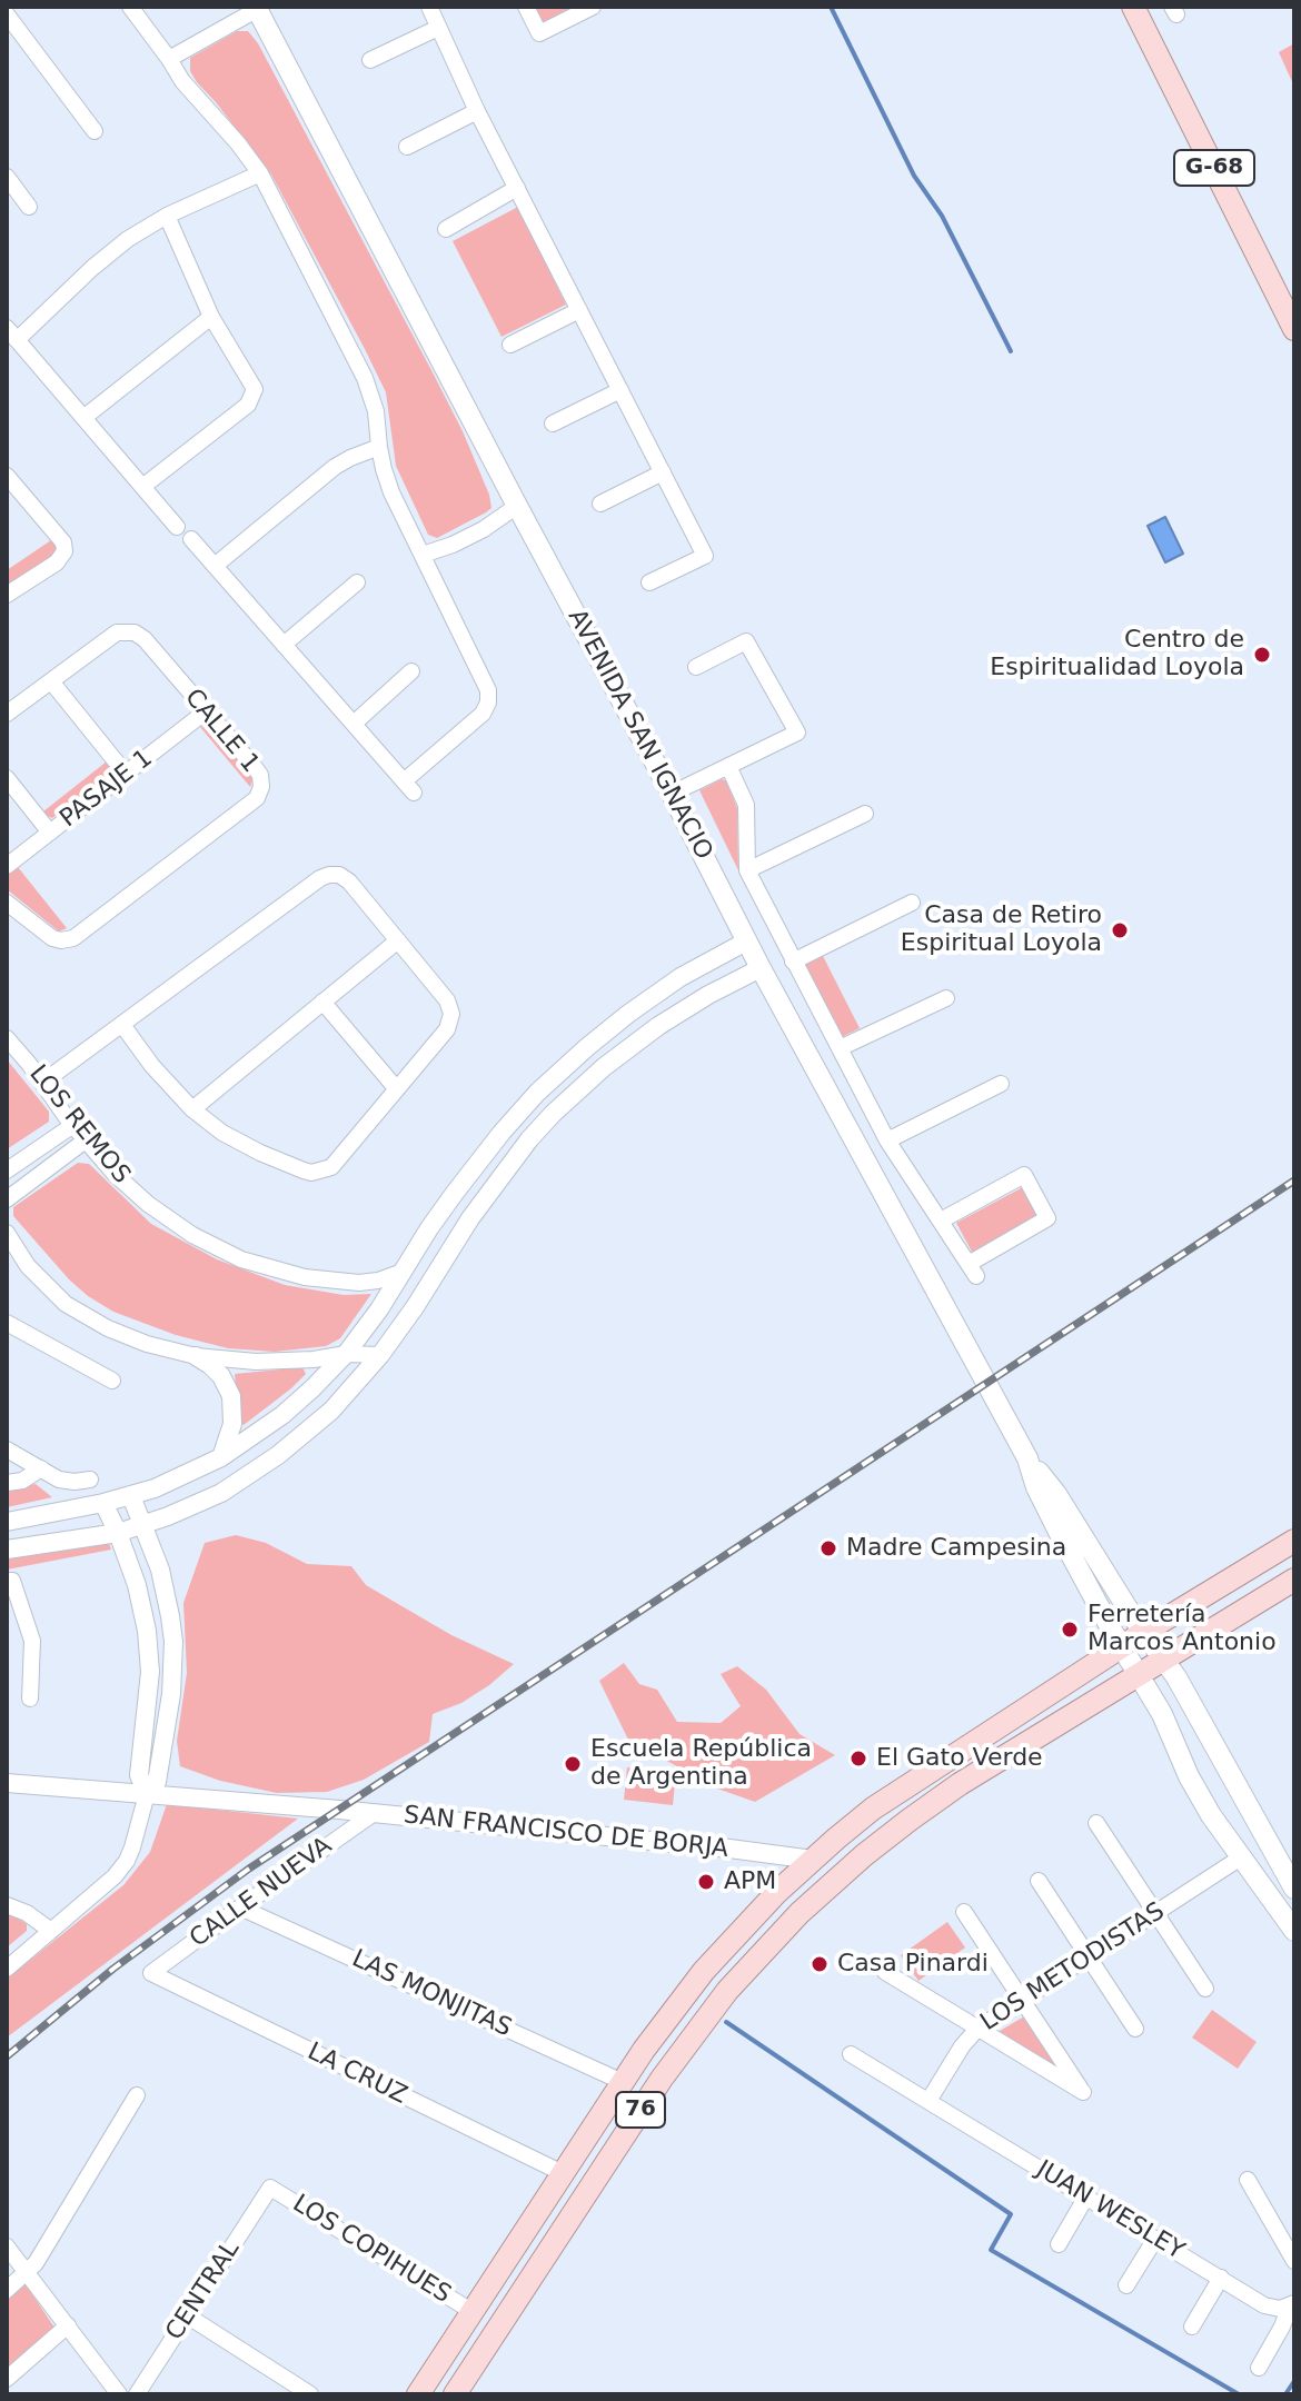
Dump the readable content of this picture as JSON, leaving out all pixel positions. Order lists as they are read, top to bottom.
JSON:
{
  "streets": {
    "main road": ["G-68", "AVENIDA SAN IGNACIO", "76"],
    "street": [
      "CALLE 1",
      "PASAJE 1",
      "LOS REMOS",
      "SAN FRANCISCO DE BORJA",
      "CALLE NUEVA",
      "LOS METODISTAS",
      "LAS MONJITAS",
      "LA CRUZ",
      "JUAN WESLEY",
      "LOS COPIHUES",
      "CENTRAL"
    ]
  },
  "crossings": [
    ["CALLE 1", "PASAJE 1"],
    ["AVENIDA SAN IGNACIO", "LOS METODISTAS"],
    ["AVENIDA SAN IGNACIO", "76"],
    ["SAN FRANCISCO DE BORJA", "CALLE NUEVA"],
    ["SAN FRANCISCO DE BORJA", "76"],
    ["CALLE NUEVA", "LAS MONJITAS"],
    ["CALLE NUEVA", "LA CRUZ"],
    ["LOS METODISTAS", "JUAN WESLEY"],
    ["LAS MONJITAS", "76"],
    ["LA CRUZ", "76"],
    ["76", "LOS COPIHUES"],
    ["LOS COPIHUES", "CENTRAL"]
  ],
  "places": [
    "Centro de Espiritualidad Loyola",
    "Casa de Retiro Espiritual Loyola",
    "Madre Campesina",
    "Ferretería Marcos Antonio",
    "El Gato Verde",
    "Escuela República de Argentina",
    "APM",
    "Casa Pinardi"
  ]
}
